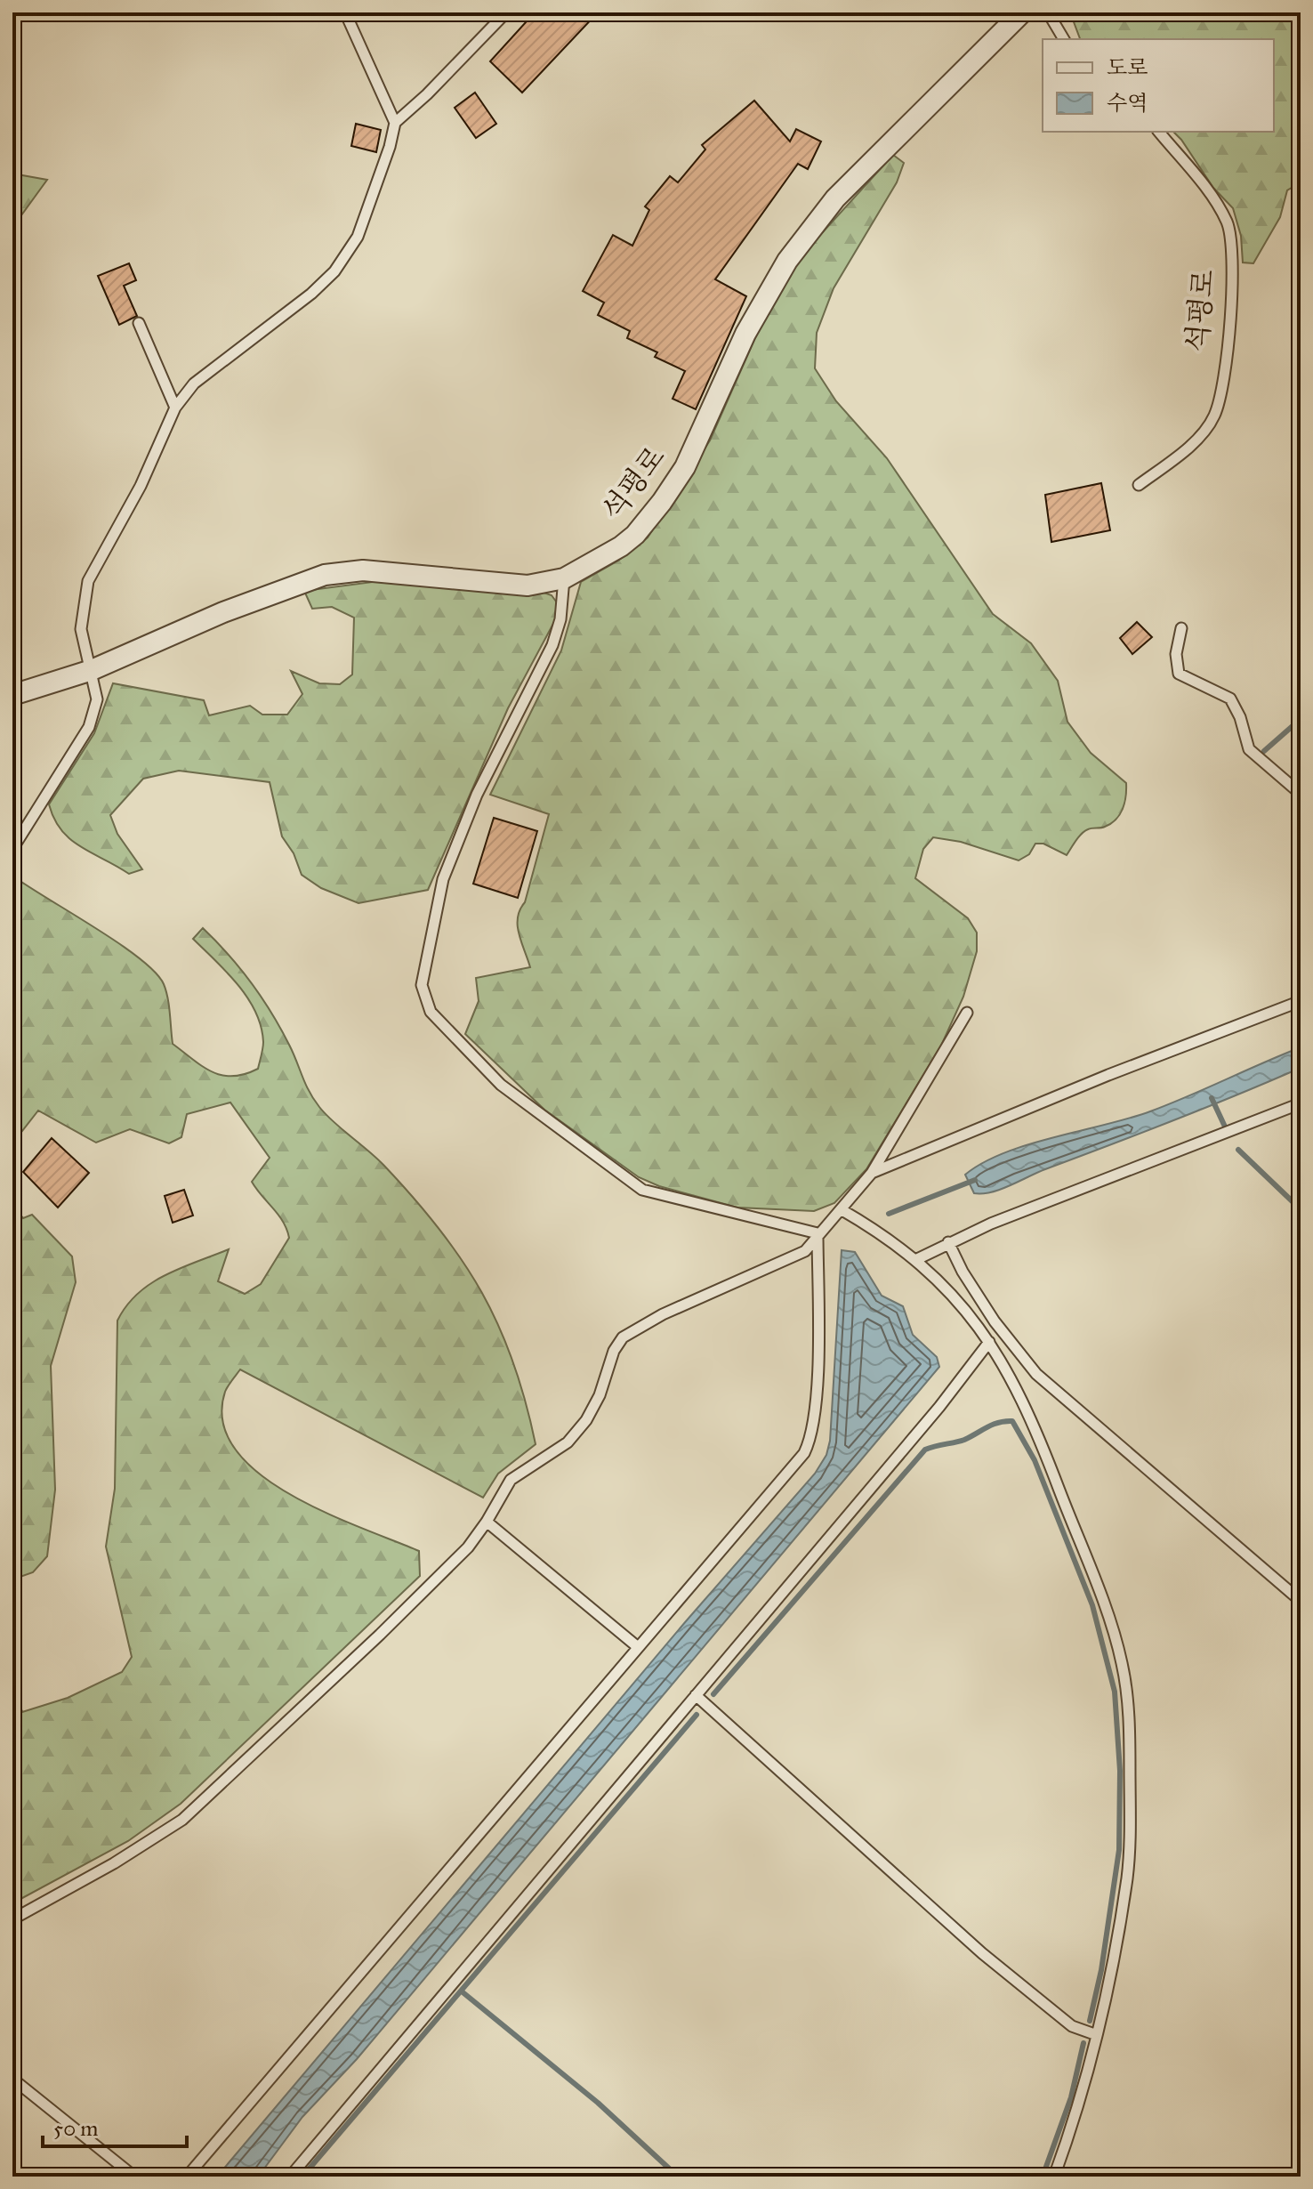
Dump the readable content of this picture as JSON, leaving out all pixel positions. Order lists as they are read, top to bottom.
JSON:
{
  "streets": {
    "street": ["석평로"]
  },
  "legend": ["도로", "수역"],
  "scale_bar": "50 m"
}
